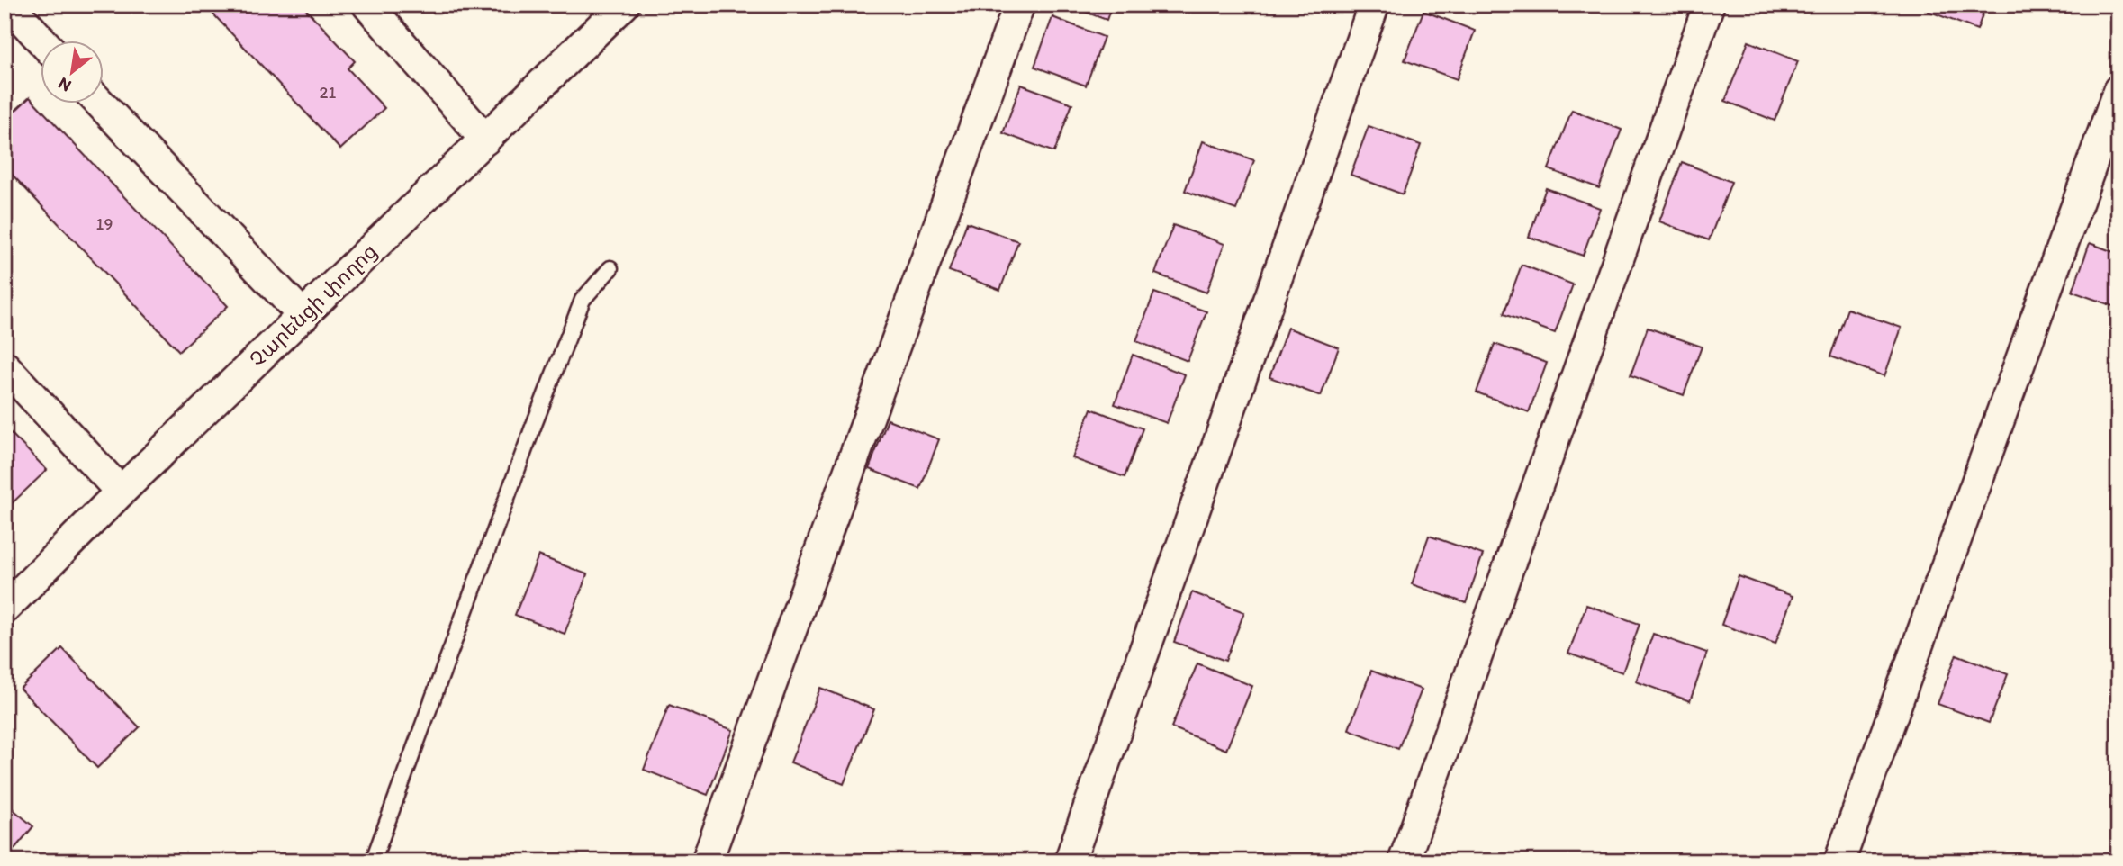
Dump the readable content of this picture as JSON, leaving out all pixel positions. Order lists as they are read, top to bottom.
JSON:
{
  "streets": {
    "street": ["Չարենցի փողոց"]
  },
  "house_numbers": ["21", "19"],
  "north": "bottom left"
}
